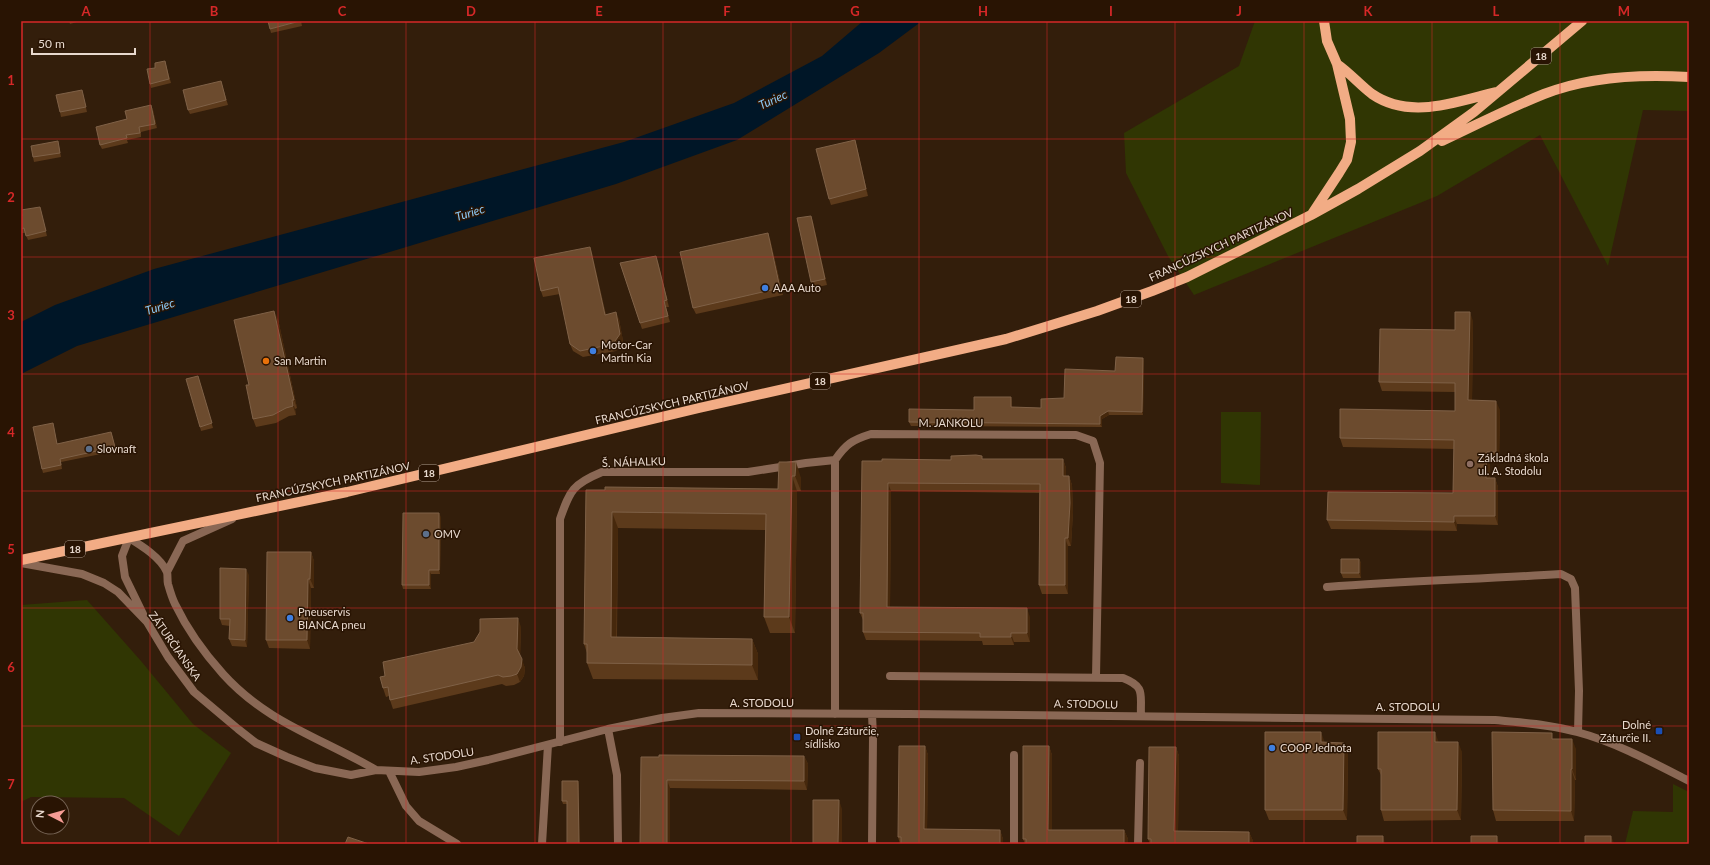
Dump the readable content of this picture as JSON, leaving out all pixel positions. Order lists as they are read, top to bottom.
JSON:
{
  "streets": {
    "main road": ["18", "FRANCÚZSKYCH PARTIZÁNOV"],
    "street": [
      "M. JANKOLU",
      "Š. NÁHALKU",
      "ZÁTURČIANSKA",
      "A. STODOLU"
    ]
  },
  "crossings": [
    ["18", "FRANCÚZSKYCH PARTIZÁNOV"],
    ["M. JANKOLU", "Š. NÁHALKU"],
    ["Š. NÁHALKU", "A. STODOLU"],
    ["ZÁTURČIANSKA", "A. STODOLU"]
  ],
  "water": ["Turiec"],
  "places": {
    "other": [
      "AAA Auto",
      "Motor-Car Martin Kia",
      "San Martin",
      "Slovnaft",
      "Základná škola ul. A. Stodolu",
      "OMV",
      "Pneuservis BIANCA pneu",
      "COOP Jednota"
    ],
    "transit": ["Dolné Záturčie II.", "Dolné Záturčie, sídlisko"]
  },
  "scale_bar": "50 m",
  "north": "left",
  "grid": {
    "columns": [
      "A",
      "B",
      "C",
      "D",
      "E",
      "F",
      "G",
      "H",
      "I",
      "J",
      "K",
      "L",
      "M"
    ],
    "rows": [
      "1",
      "2",
      "3",
      "4",
      "5",
      "6",
      "7"
    ]
  }
}
